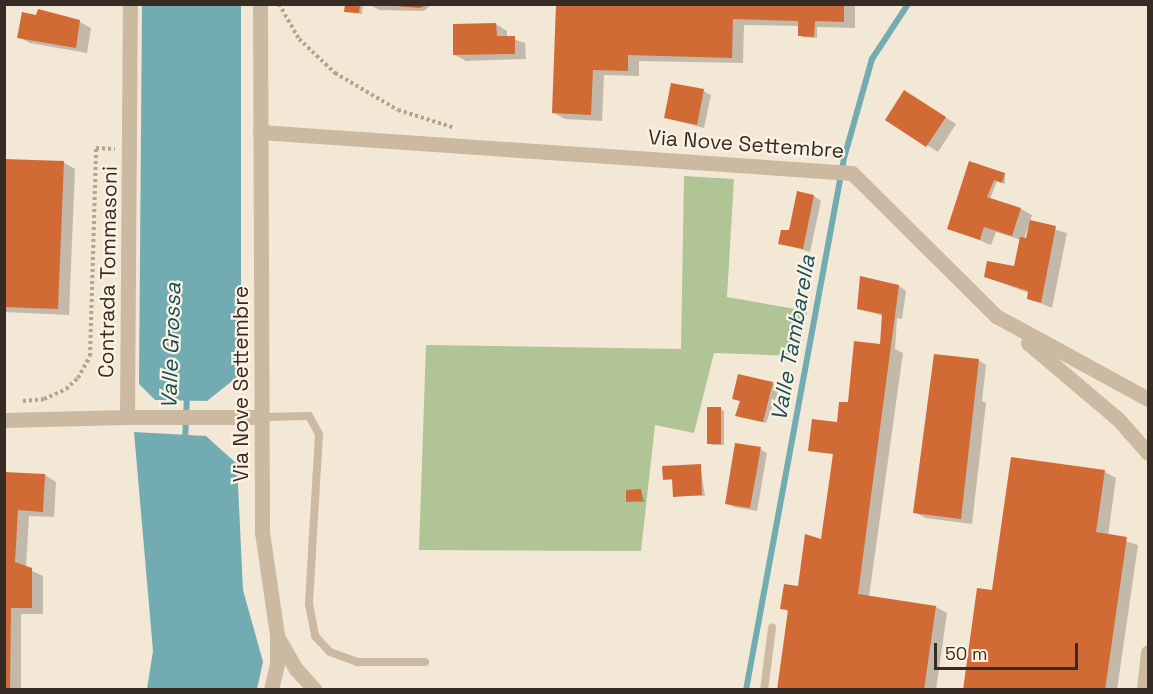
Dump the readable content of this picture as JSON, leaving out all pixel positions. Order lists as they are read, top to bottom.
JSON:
{
  "streets": {
    "street": ["Via Nove Settembre", "Contrada Tommasoni"]
  },
  "water": ["Valle Tambarella", "Valle Grossa"],
  "scale_bar": "50 m"
}
